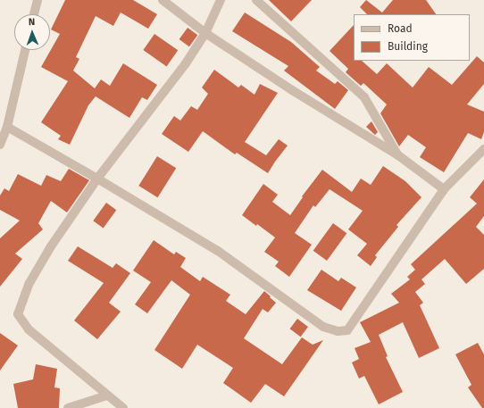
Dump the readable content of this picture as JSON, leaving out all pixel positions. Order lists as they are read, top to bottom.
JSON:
{
  "legend": ["Road", "Building"],
  "north": "top"
}
